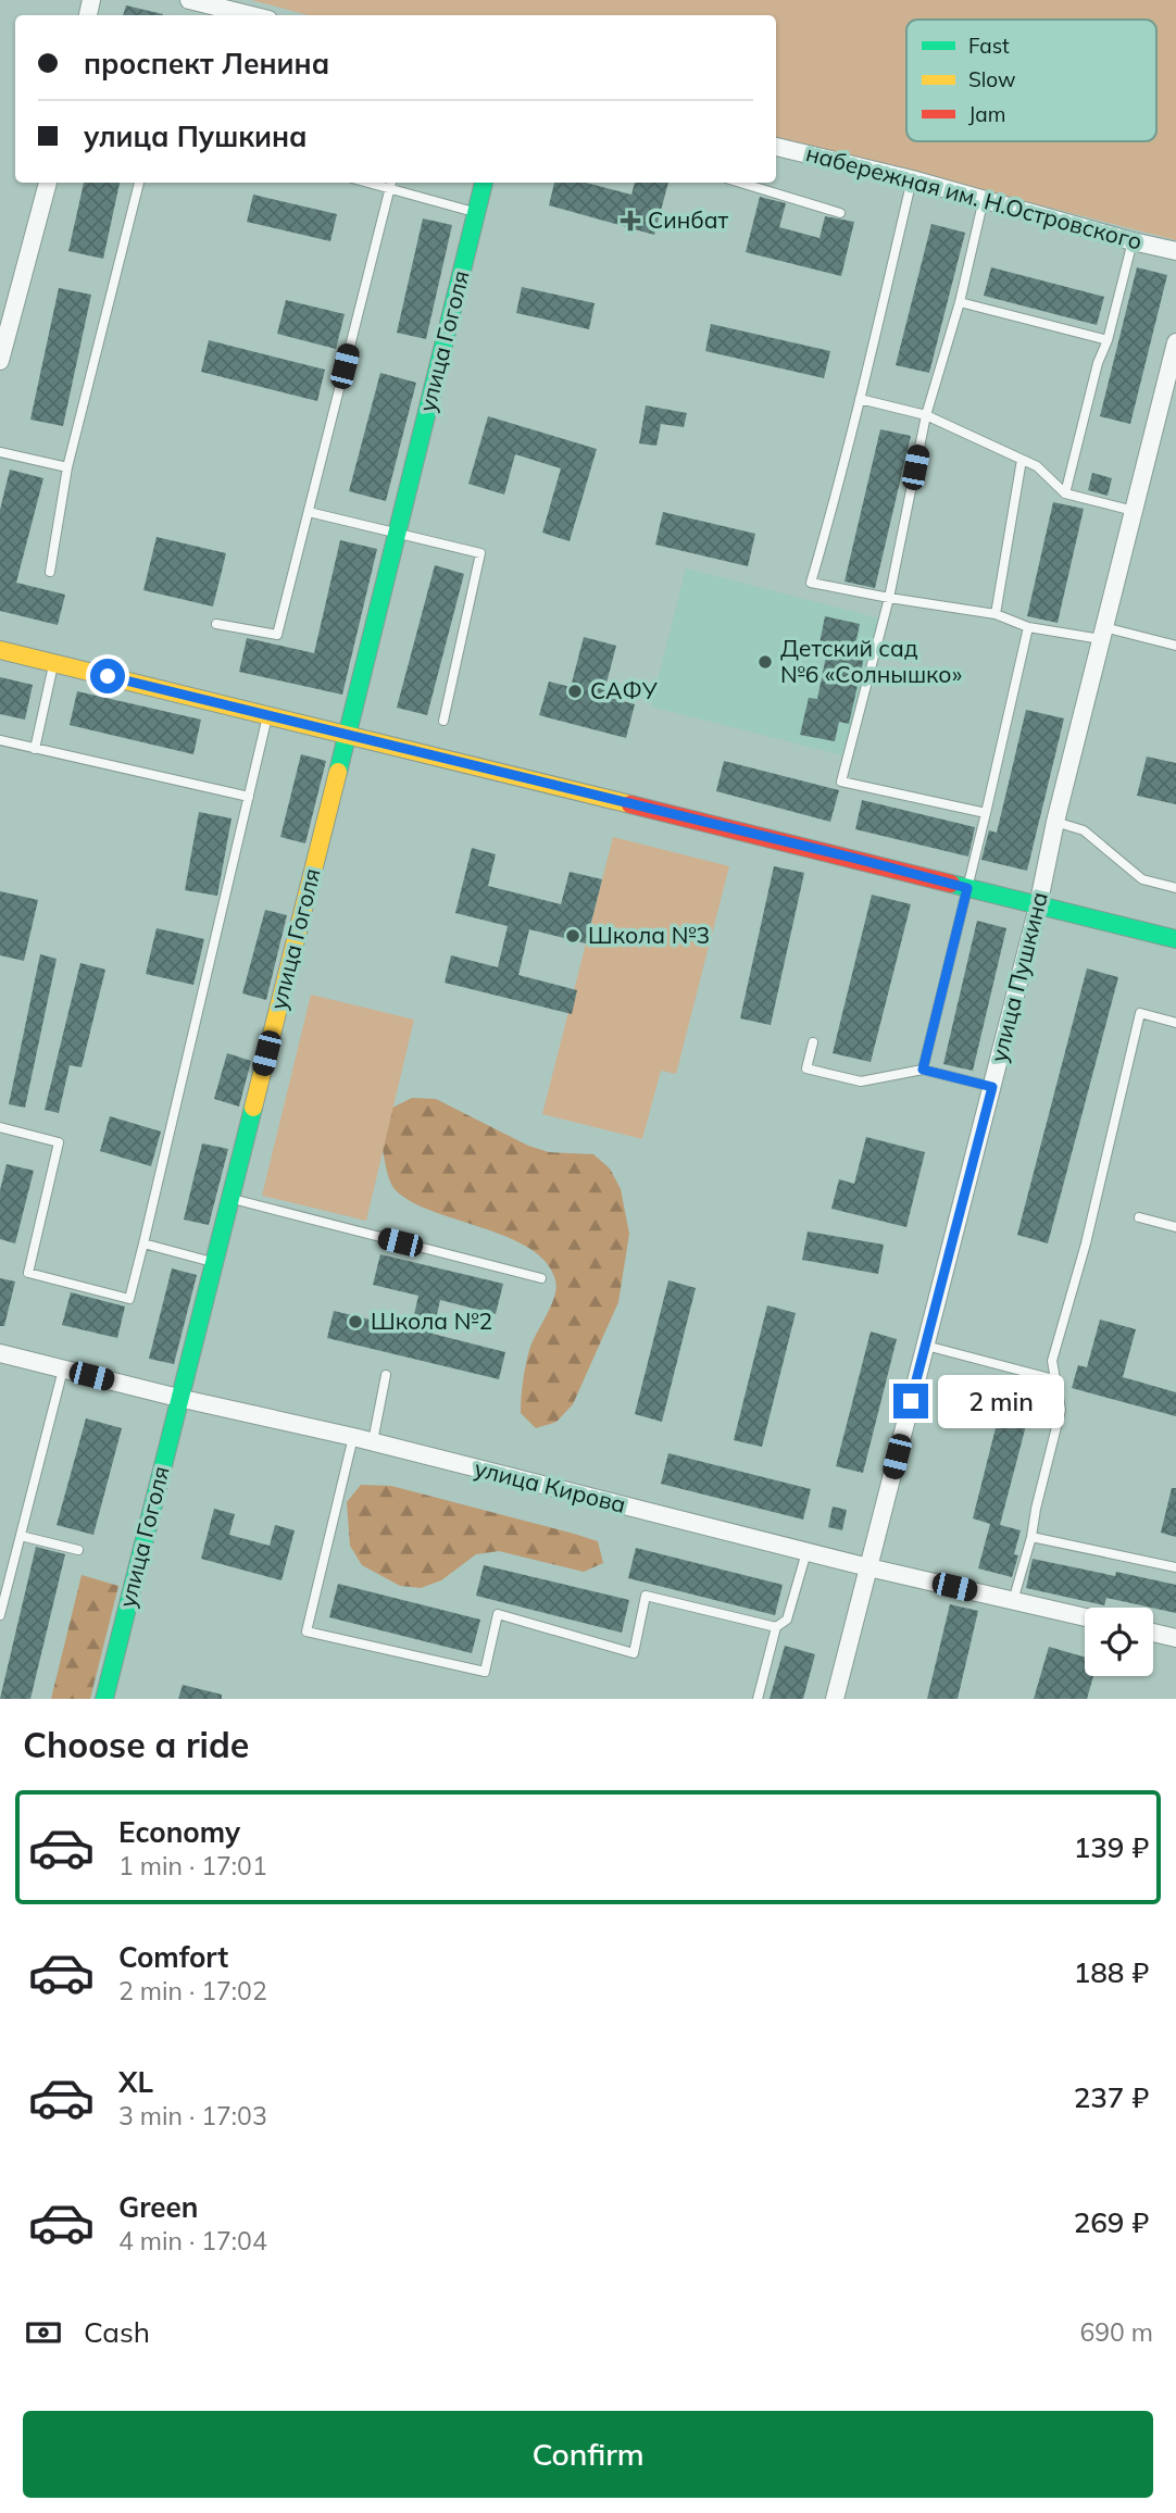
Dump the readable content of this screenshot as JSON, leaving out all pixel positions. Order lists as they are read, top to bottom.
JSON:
{
  "streets": {
    "street": [
      "набережная им. Н.Островского",
      "улица Гоголя",
      "улица Пушкина",
      "улица Кирова"
    ]
  },
  "crossings": [
    ["улица Гоголя", "улица Кирова"],
    ["улица Пушкина", "улица Кирова"]
  ],
  "places": {
    "health": ["Синбат"],
    "other": [
      "Детский сад №6 «Солнышко»",
      "САФУ",
      "Школа №3",
      "Школа №2"
    ]
  },
  "legend": ["Fast", "Slow", "Jam"],
  "page": {
    "banner": ["проспект Ленина", "улица Пушкина"],
    "bubble": "2 min",
    "heading": "Choose a ride",
    "list": [
      {
        "name": "Economy",
        "note": "1 min · 17:01",
        "value": "139 ₽"
      },
      {
        "name": "Comfort",
        "note": "2 min · 17:02",
        "value": "188 ₽"
      },
      {
        "name": "XL",
        "note": "3 min · 17:03",
        "value": "237 ₽"
      },
      {
        "name": "Green",
        "note": "4 min · 17:04",
        "value": "269 ₽"
      }
    ],
    "pay": ["Cash", "690 m"],
    "buttons": "Confirm"
  }
}
